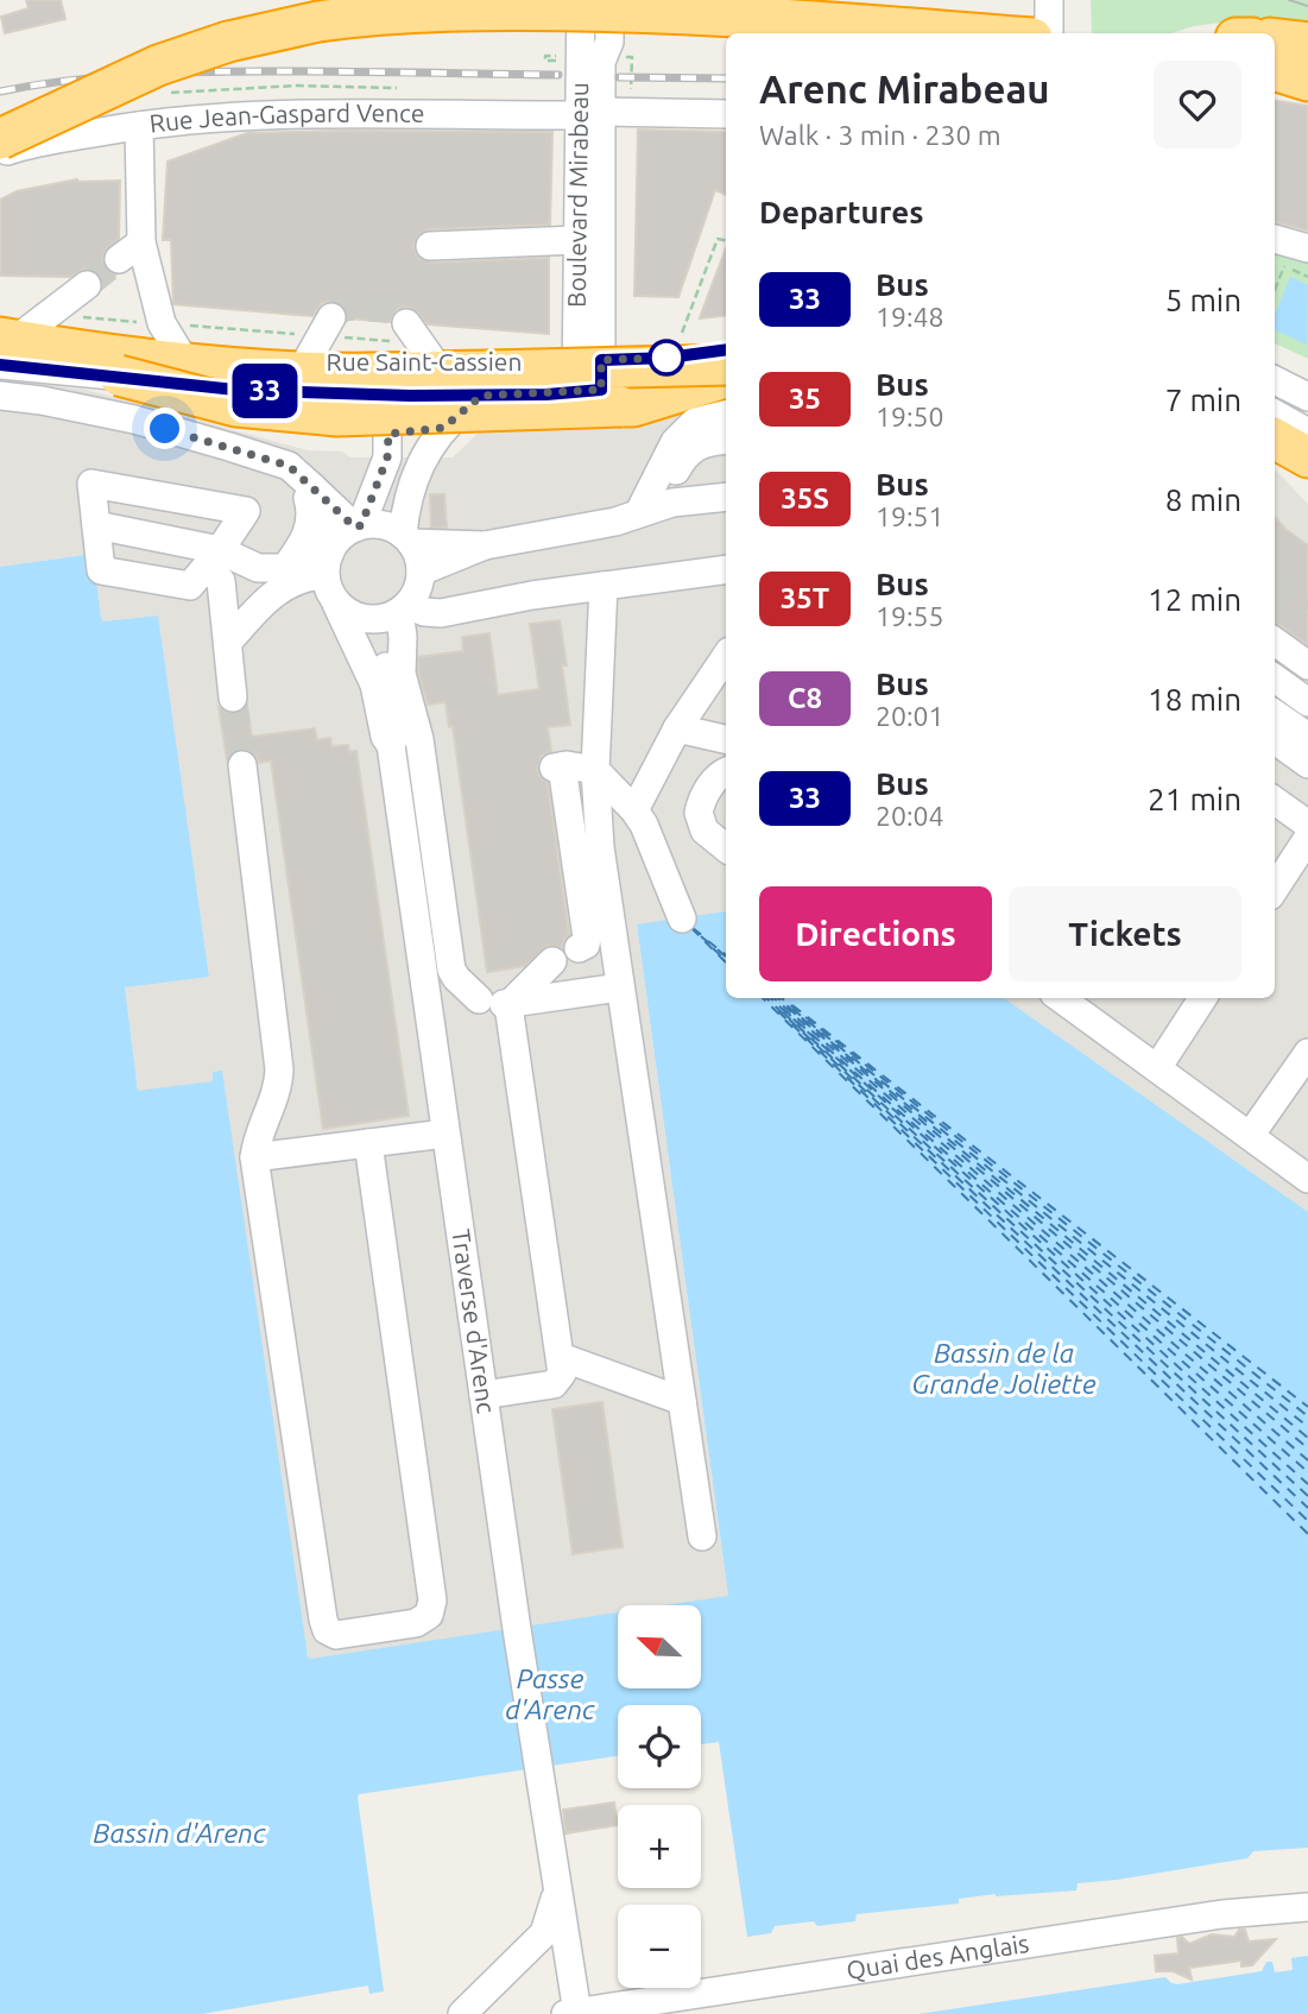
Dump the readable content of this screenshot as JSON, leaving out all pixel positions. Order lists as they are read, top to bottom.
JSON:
{
  "streets": {
    "street": [
      "Rue Jean-Gaspard Vence",
      "Boulevard Mirabeau",
      "Rue Saint-Cassien",
      "Traverse d'Arenc",
      "Quai des Anglais"
    ]
  },
  "crossings": [
    ["Rue Jean-Gaspard Vence", "Boulevard Mirabeau"],
    ["Boulevard Mirabeau", "Rue Saint-Cassien"],
    ["Traverse d'Arenc", "Quai des Anglais"]
  ],
  "water": ["Bassin de la Grande Joliette", "Passe d'Arenc", "Bassin d'Arenc"],
  "lines": ["bus line 33"],
  "north": "top left",
  "page": {
    "on_map": "33",
    "heading": [
      ["Arenc Mirabeau", "Walk · 3 min · 230 m"],
      "Departures"
    ],
    "list": [
      {
        "mark": "33",
        "name": "Bus",
        "note": "19:48",
        "value": "5 min"
      },
      {
        "mark": "35",
        "name": "Bus",
        "note": "19:50",
        "value": "7 min"
      },
      {
        "mark": "35S",
        "name": "Bus",
        "note": "19:51",
        "value": "8 min"
      },
      {
        "mark": "35T",
        "name": "Bus",
        "note": "19:55",
        "value": "12 min"
      },
      {
        "mark": "C8",
        "name": "Bus",
        "note": "20:01",
        "value": "18 min"
      },
      {
        "mark": "33",
        "name": "Bus",
        "note": "20:04",
        "value": "21 min"
      }
    ],
    "buttons": ["Directions", "Tickets"],
    "map_buttons": ["+", "−"]
  }
}
